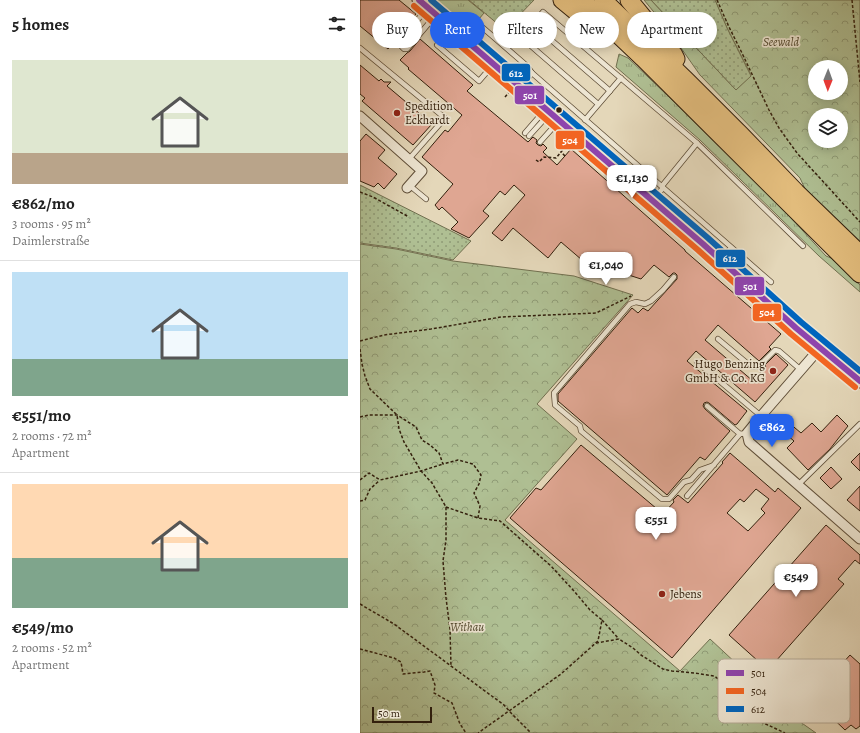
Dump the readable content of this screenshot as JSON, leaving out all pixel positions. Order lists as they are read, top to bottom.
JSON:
{
  "parks": ["Seewald", "Withau"],
  "places": ["Spedition Eckhardt", "Hugo Benzing GmbH & Co. KG", "Jebens"],
  "lines": ["transit line 501", "transit line 612", "transit line 504"],
  "legend": ["501", "504", "612"],
  "scale_bar": "50 m",
  "north": "bottom",
  "page": {
    "heading": "5 homes",
    "chip": [
      "Buy",
      "Rent",
      "Filters",
      "New",
      "Apartment"
    ],
    "list": [
      {
        "name": "€862/mo",
        "note": "3 rooms · 95 m² · Daimlerstraße"
      },
      {
        "name": "€551/mo",
        "note": "2 rooms · 72 m² · Apartment"
      },
      {
        "name": "€549/mo",
        "note": "2 rooms · 52 m² · Apartment"
      }
    ],
    "price": [
      "€1,130",
      "€1,040",
      "€862",
      "€551",
      "€549"
    ],
    "scale": "50 m"
  }
}
